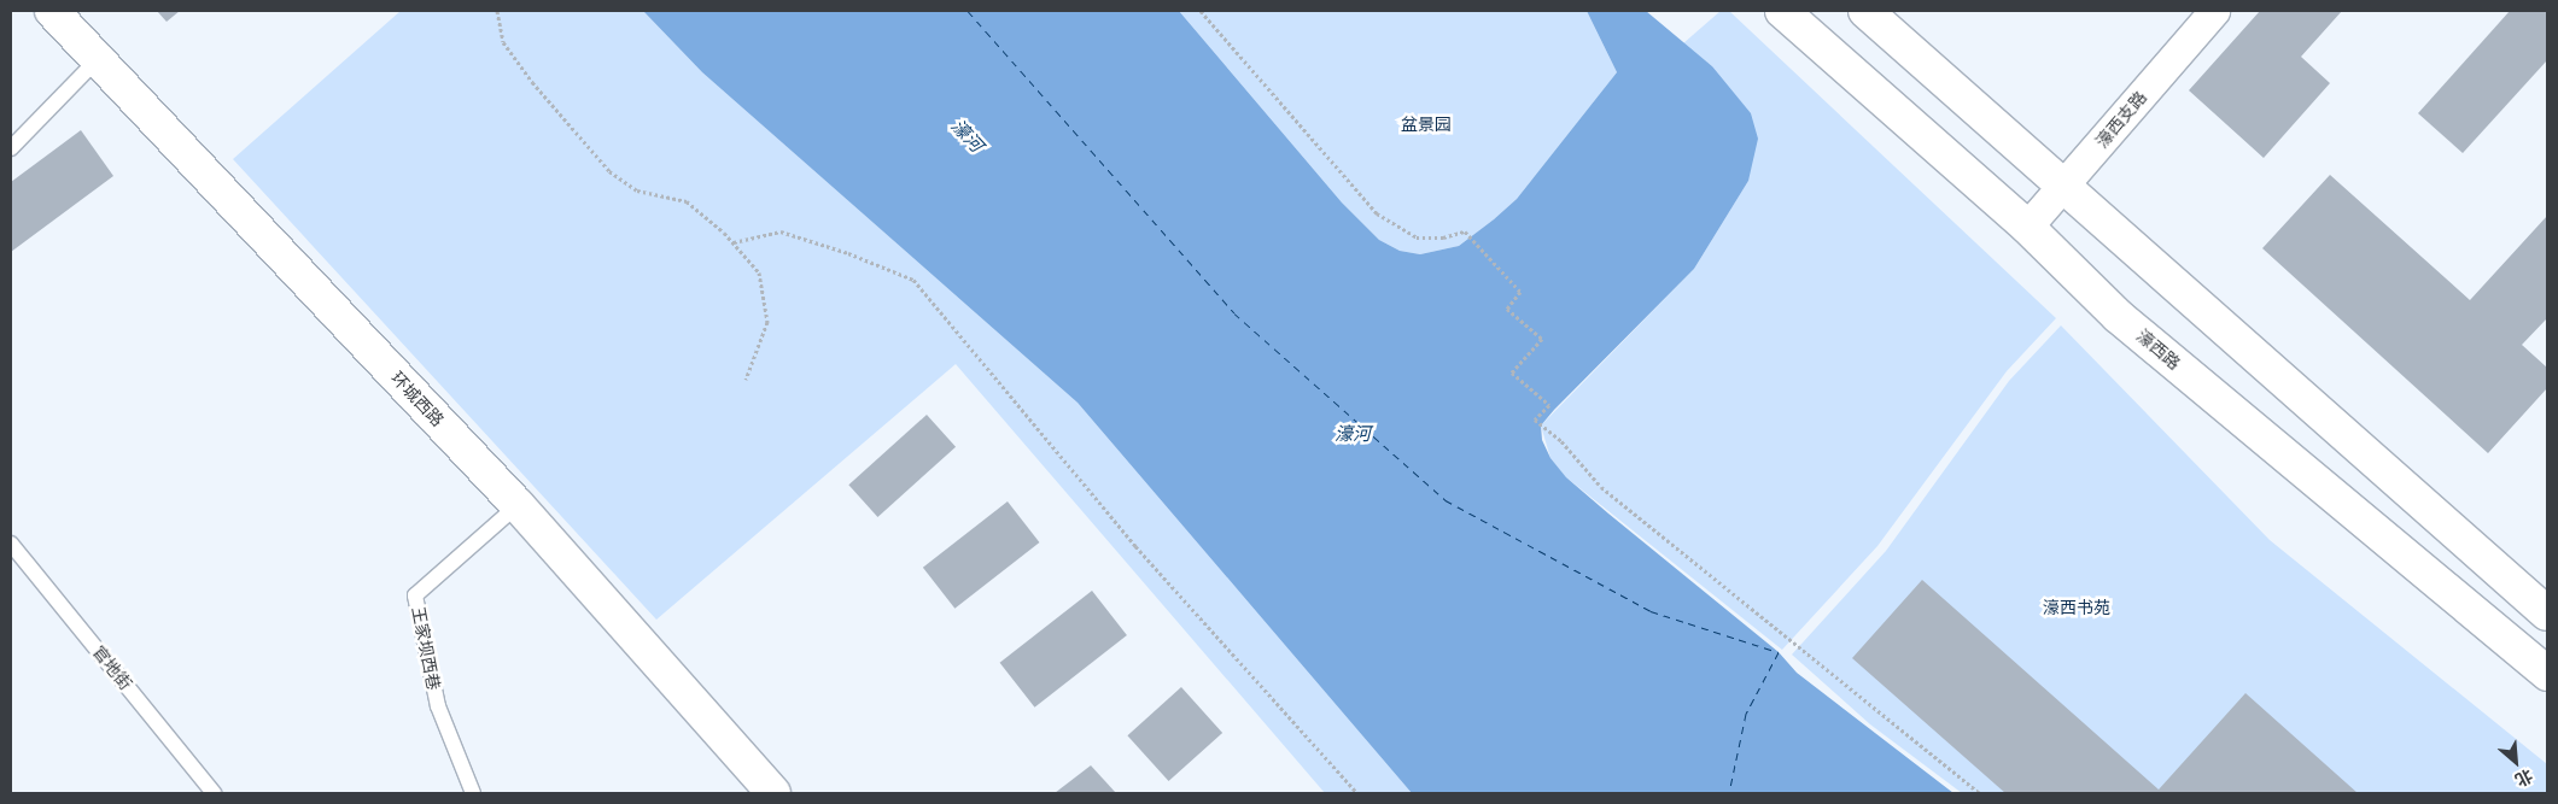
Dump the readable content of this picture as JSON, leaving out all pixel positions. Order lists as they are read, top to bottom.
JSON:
{
  "streets": {
    "main road": ["濠西路", "环城西路"],
    "street": ["濠西支路"],
    "lane": ["王家坝西巷", "官地街"]
  },
  "crossings": [
    ["濠西支路", "濠西路"],
    ["环城西路", "王家坝西巷"]
  ],
  "water": ["濠河"],
  "parks": ["盆景园", "濠西书苑"],
  "north": "bottom right"
}
